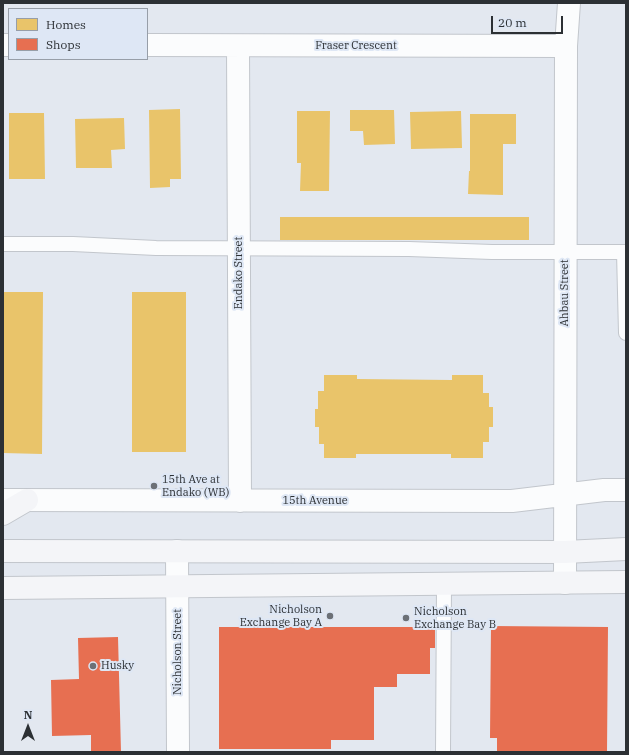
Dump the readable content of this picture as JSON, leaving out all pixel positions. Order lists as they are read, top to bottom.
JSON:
{
  "streets": {
    "street": [
      "Fraser Crescent",
      "Endako Street",
      "Ahbau Street",
      "15th Avenue",
      "Nicholson Street"
    ]
  },
  "crossings": [
    ["Fraser Crescent", "Endako Street"],
    ["Fraser Crescent", "Ahbau Street"],
    ["Endako Street", "15th Avenue"],
    ["Ahbau Street", "15th Avenue"]
  ],
  "places": [
    "15th Ave at Endako (WB)",
    "Nicholson Exchange Bay A",
    "Nicholson Exchange Bay B",
    "Husky"
  ],
  "legend": ["Homes", "Shops"],
  "scale_bar": "20 m",
  "north": "top"
}
